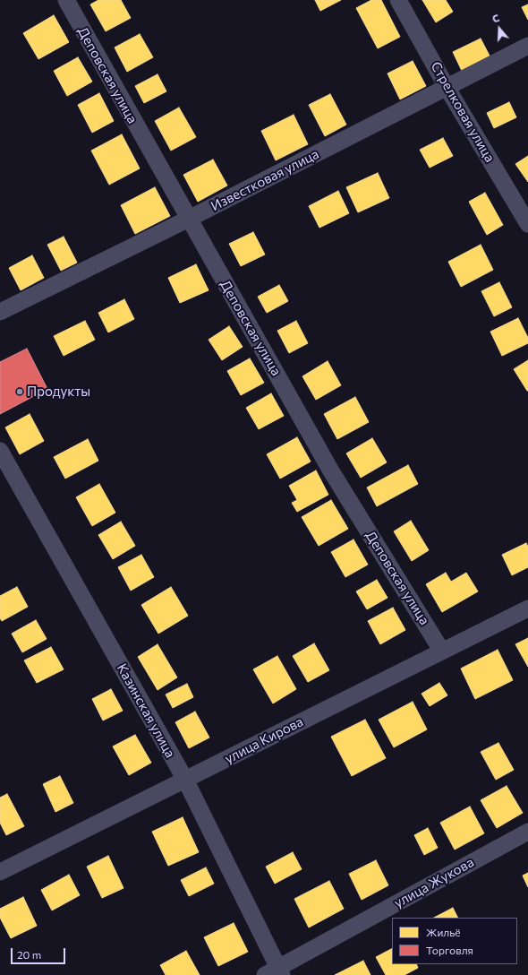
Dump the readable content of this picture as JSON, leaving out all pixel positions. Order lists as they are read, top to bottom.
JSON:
{
  "streets": {
    "street": [
      "Деповская улица",
      "Стрелковая улица",
      "Известковая улица",
      "Казинская улица",
      "улица Кирова",
      "улица Жукова"
    ]
  },
  "crossings": [
    ["Деповская улица", "Известковая улица"],
    ["Деповская улица", "улица Кирова"],
    ["Стрелковая улица", "Известковая улица"],
    ["Казинская улица", "улица Кирова"],
    ["Казинская улица", "улица Жукова"]
  ],
  "places": ["Продукты"],
  "legend": ["Жильё", "Торговля"],
  "scale_bar": "20 m",
  "north": "top"
}
